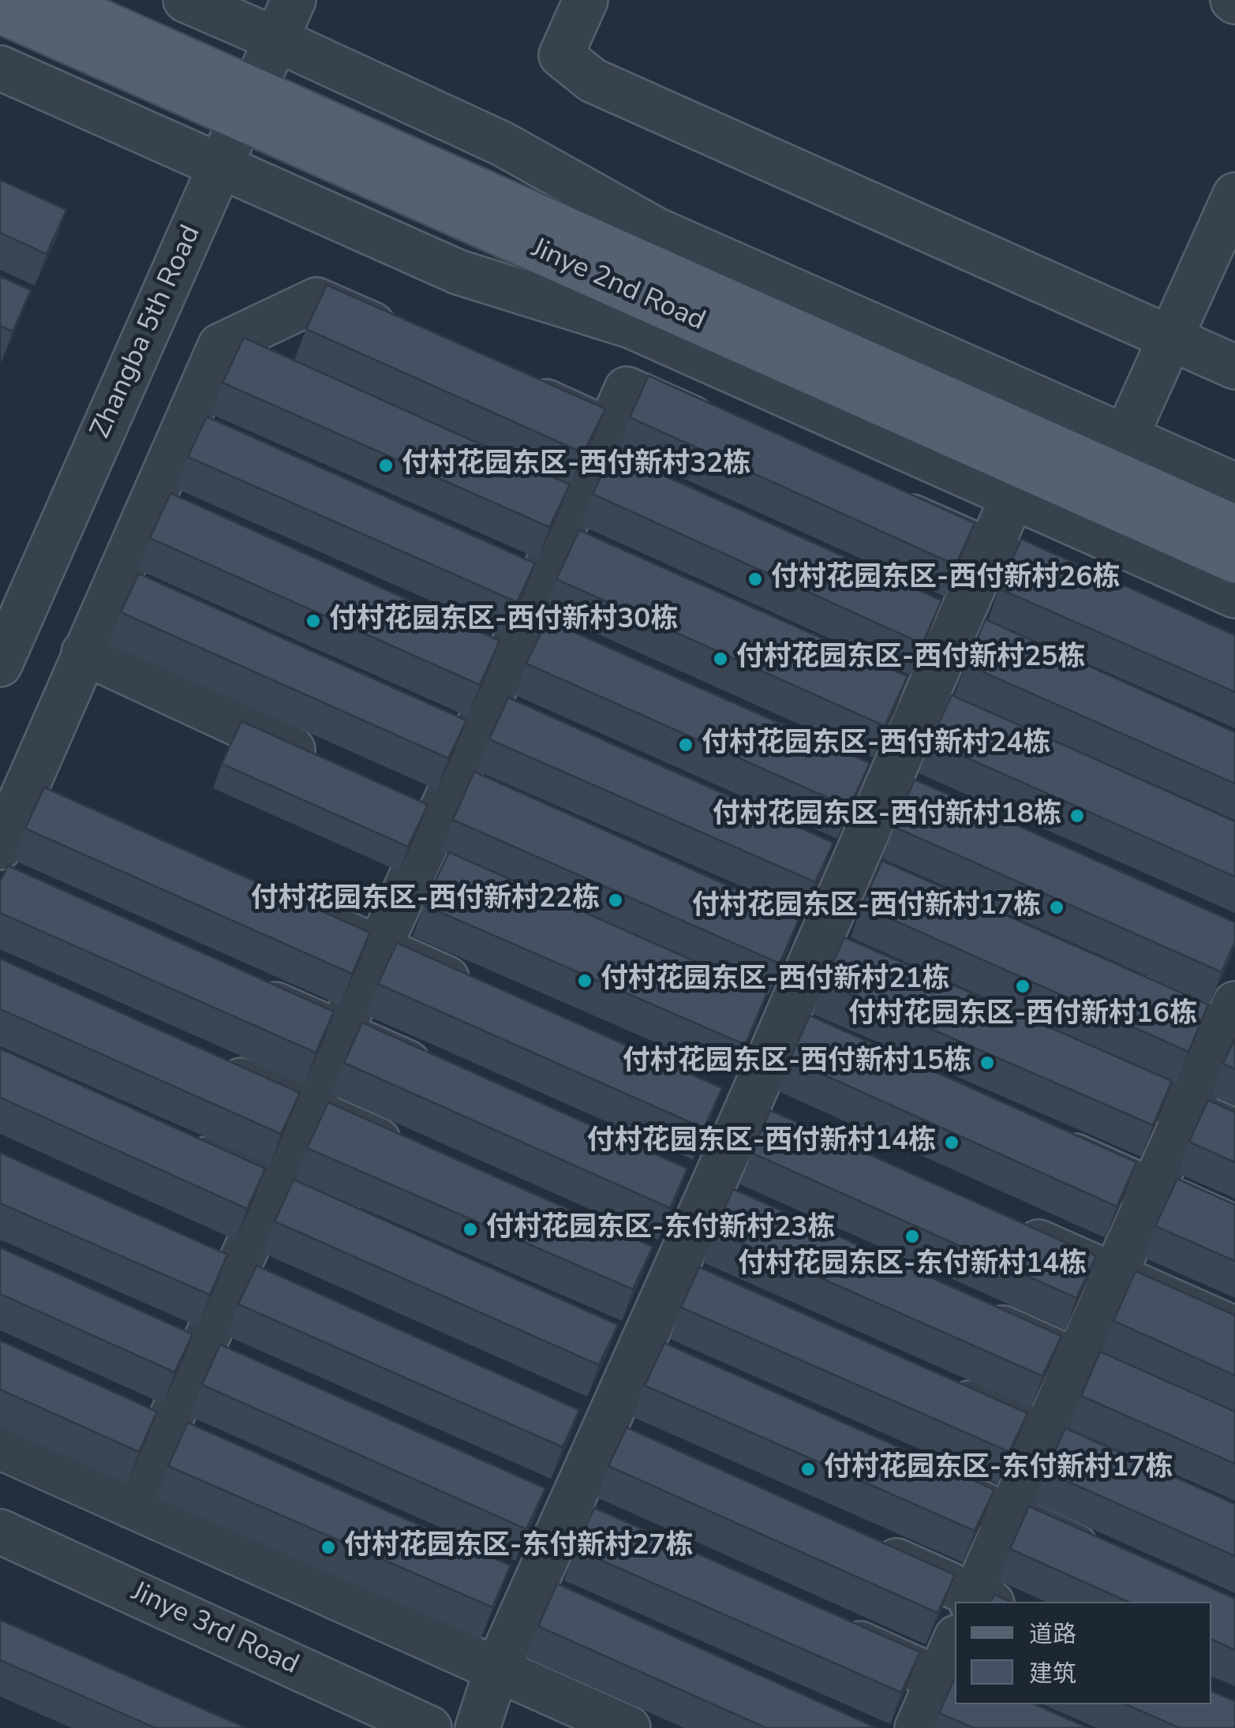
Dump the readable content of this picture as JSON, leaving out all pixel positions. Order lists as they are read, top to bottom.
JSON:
{
  "streets": {
    "main road": ["Jinye 2nd Road"],
    "street": ["Zhangba 5th Road", "Jinye 3rd Road"]
  },
  "crossings": [
    ["Jinye 2nd Road", "Zhangba 5th Road"]
  ],
  "places": [
    "付村花园东区-西付新村32栋",
    "付村花园东区-西付新村26栋",
    "付村花园东区-西付新村30栋",
    "付村花园东区-西付新村25栋",
    "付村花园东区-西付新村24栋",
    "付村花园东区-西付新村18栋",
    "付村花园东区-西付新村22栋",
    "付村花园东区-西付新村17栋",
    "付村花园东区-西付新村21栋",
    "付村花园东区-西付新村16栋",
    "付村花园东区-西付新村15栋",
    "付村花园东区-西付新村14栋",
    "付村花园东区-东付新村23栋",
    "付村花园东区-东付新村14栋",
    "付村花园东区-东付新村17栋",
    "付村花园东区-东付新村27栋"
  ],
  "legend": ["道路", "建筑"]
}
